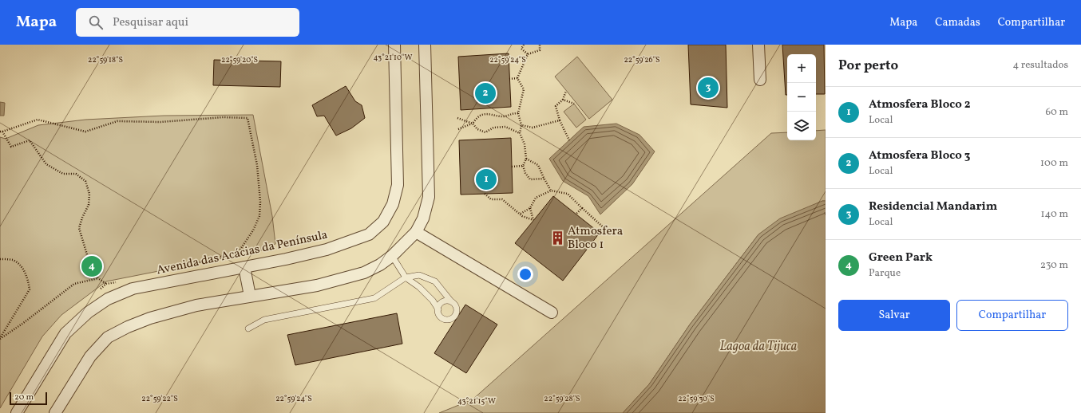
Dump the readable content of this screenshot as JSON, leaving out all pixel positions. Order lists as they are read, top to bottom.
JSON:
{
  "streets": {
    "street": ["Avenida das Acácias da Península"]
  },
  "water": ["Lagoa da Tijuca"],
  "places": {
    "building": ["Atmosfera Bloco 1"]
  },
  "scale_bar": "20 m",
  "page": {
    "header": "Mapa",
    "search": "Pesquisar aqui",
    "nav": ["Mapa", "Camadas", "Compartilhar"],
    "heading": ["Por perto", "4 resultados"],
    "map_buttons": ["+", "−"],
    "pins": [
      "3",
      "2",
      "1",
      "4"
    ],
    "list": [
      {
        "mark": "1",
        "name": "Atmosfera Bloco 2",
        "note": "Local",
        "value": "60 m"
      },
      {
        "mark": "2",
        "name": "Atmosfera Bloco 3",
        "note": "Local",
        "value": "100 m"
      },
      {
        "mark": "3",
        "name": "Residencial Mandarim",
        "note": "Local",
        "value": "140 m"
      },
      {
        "mark": "4",
        "name": "Green Park",
        "note": "Parque",
        "value": "230 m"
      }
    ],
    "buttons": ["Salvar", "Compartilhar"],
    "scale": "20 m"
  },
  "coordinates": [
    "43°21'10\"W",
    "22°59'18\"S",
    "22°59'20\"S",
    "22°59'24\"S",
    "22°59'26\"S",
    "22°59'22\"S",
    "22°59'28\"S",
    "22°59'30\"S",
    "43°21'15\"W"
  ]
}
